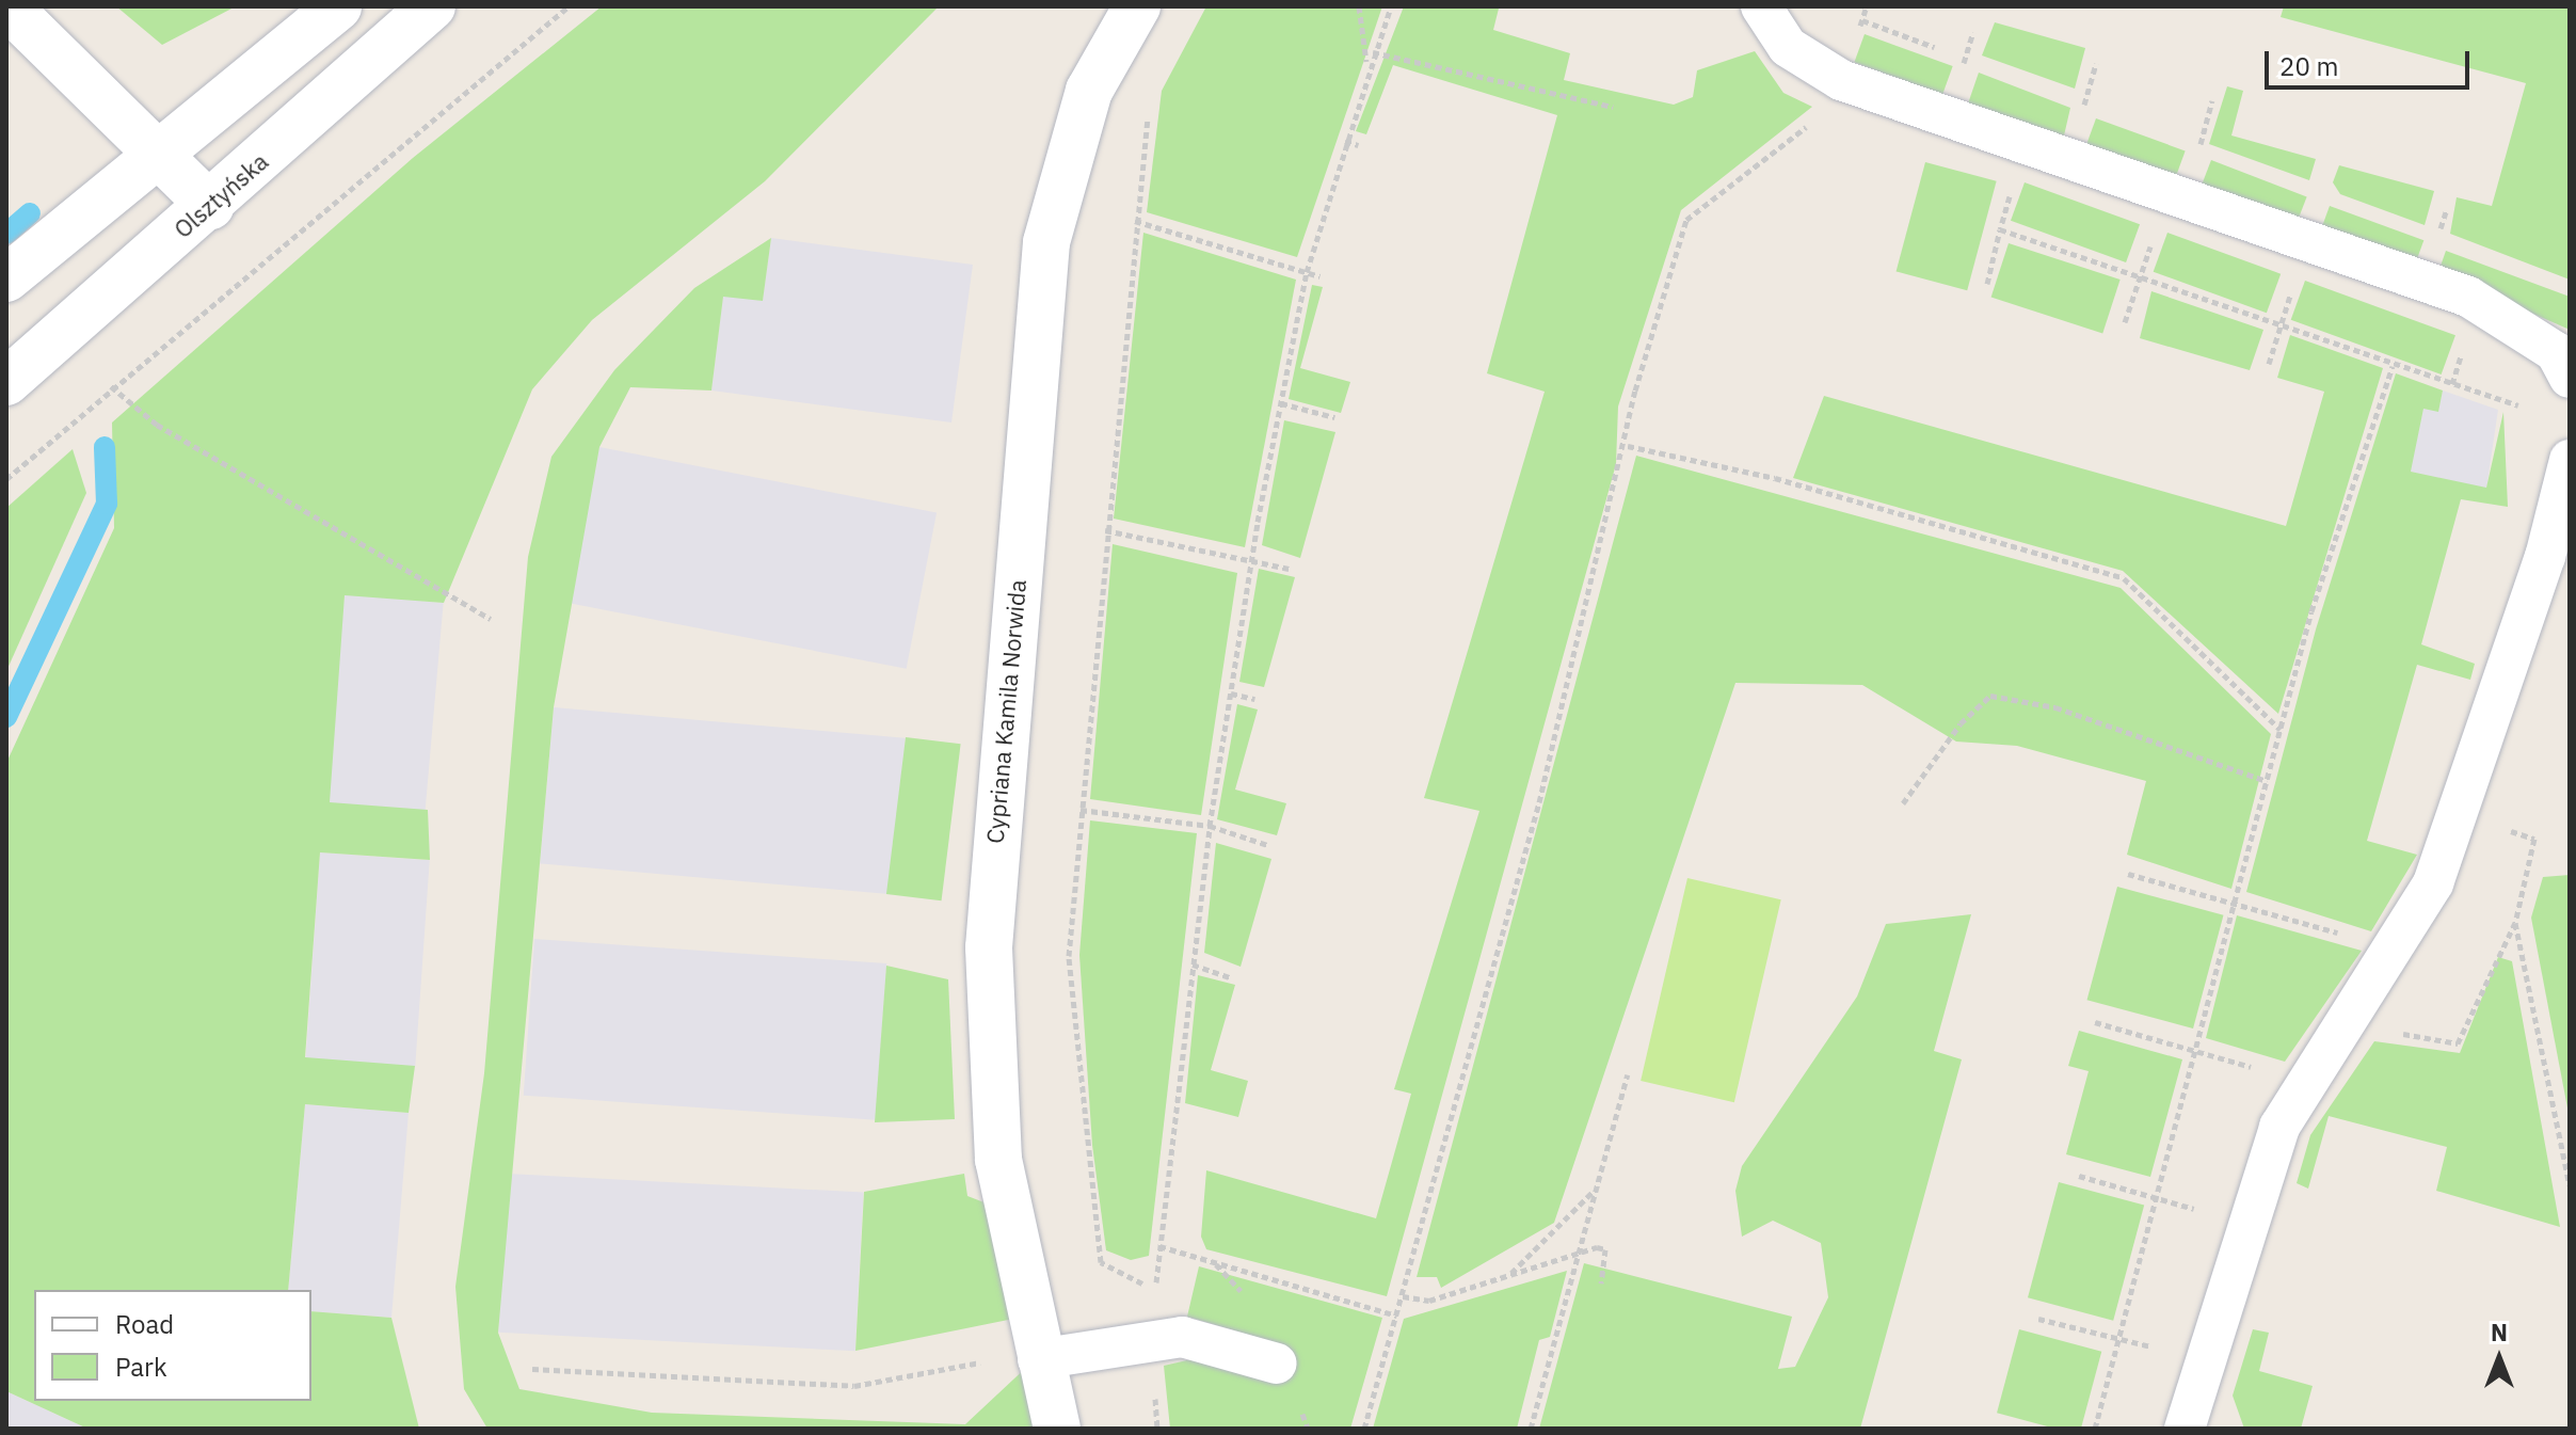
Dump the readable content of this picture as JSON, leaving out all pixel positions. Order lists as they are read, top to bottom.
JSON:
{
  "streets": {
    "street": ["Olsztyńska", "Cypriana Kamila Norwida"]
  },
  "legend": ["Road", "Park"],
  "scale_bar": "20 m",
  "north": "top"
}
